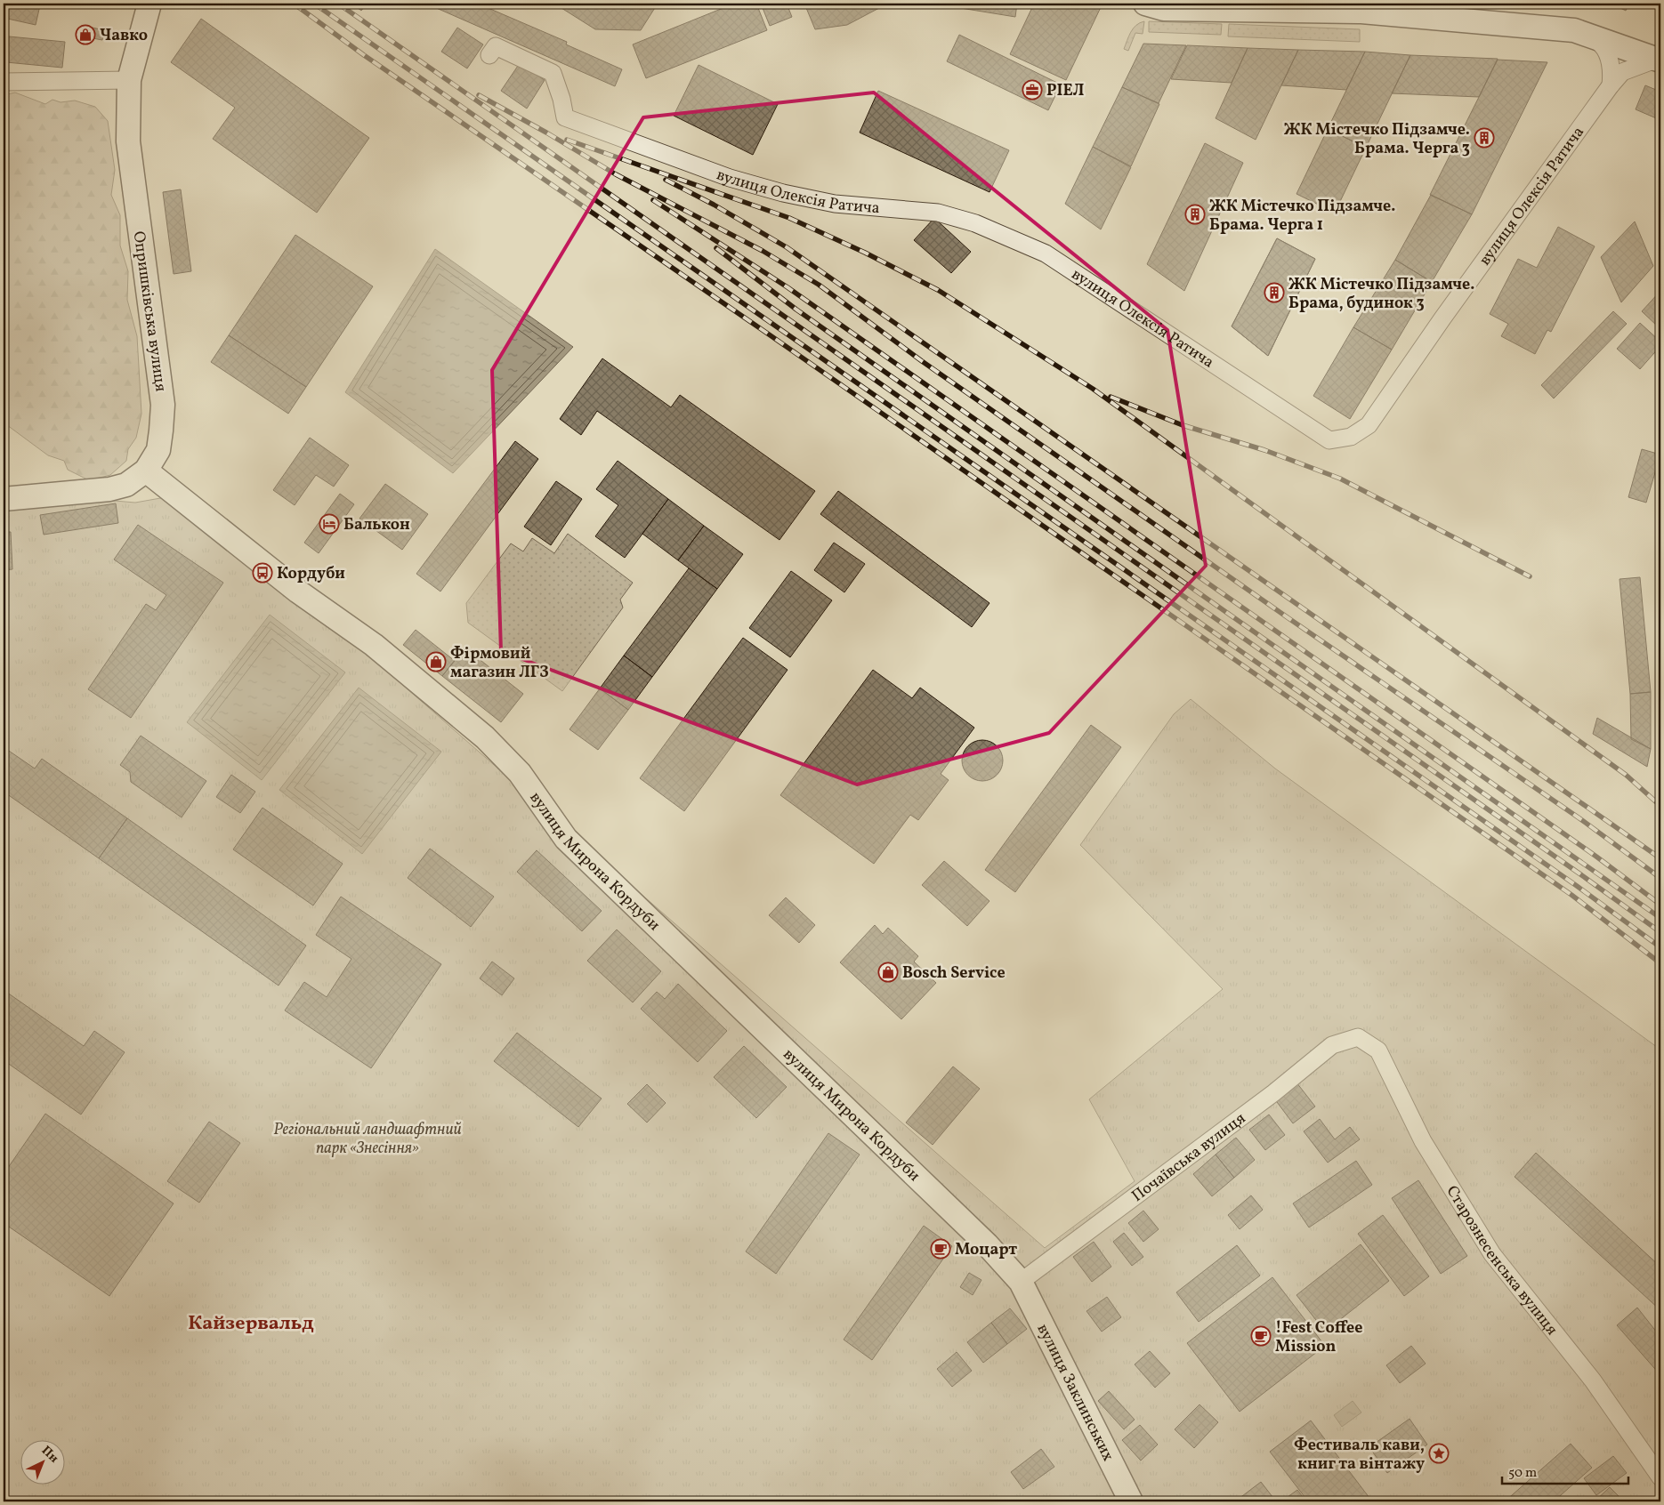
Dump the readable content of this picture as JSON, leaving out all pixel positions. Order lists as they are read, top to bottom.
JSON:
{
  "streets": {
    "street": [
      "вулиця Олексія Ратича",
      "Опришківська вулиця",
      "вулиця Мирона Кордуби",
      "Почаївська вулиця",
      "Старознесенська вулиця",
      "вулиця Заклинських"
    ]
  },
  "crossings": [
    ["Опришківська вулиця", "вулиця Мирона Кордуби"],
    ["вулиця Мирона Кордуби", "Почаївська вулиця"],
    ["вулиця Мирона Кордуби", "вулиця Заклинських"],
    ["Почаївська вулиця", "Старознесенська вулиця"],
    ["Почаївська вулиця", "вулиця Заклинських"]
  ],
  "districts": ["Кайзервальд"],
  "parks": ["Регіональний ландшафтний парк «Знесіння»"],
  "places": {
    "shop": ["Чавко", "Фірмовий магазин ЛГЗ", "Bosch Service"],
    "office": ["РІЕЛ"],
    "building": ["ЖК Містечко Підзамче. Брама. Черга 3", "ЖК Містечко Підзамче. Брама. Черга 1", "ЖК Містечко Підзамче. Брама, будинок 3"],
    "hotel": ["Балькон"],
    "bus stop": ["Кордуби"],
    "cafe": ["Моцарт", "!Fest Coffee Mission"],
    "place": ["Фестиваль кави, книг та вінтажу"]
  },
  "scale_bar": "50 m",
  "north": "top right"
}
